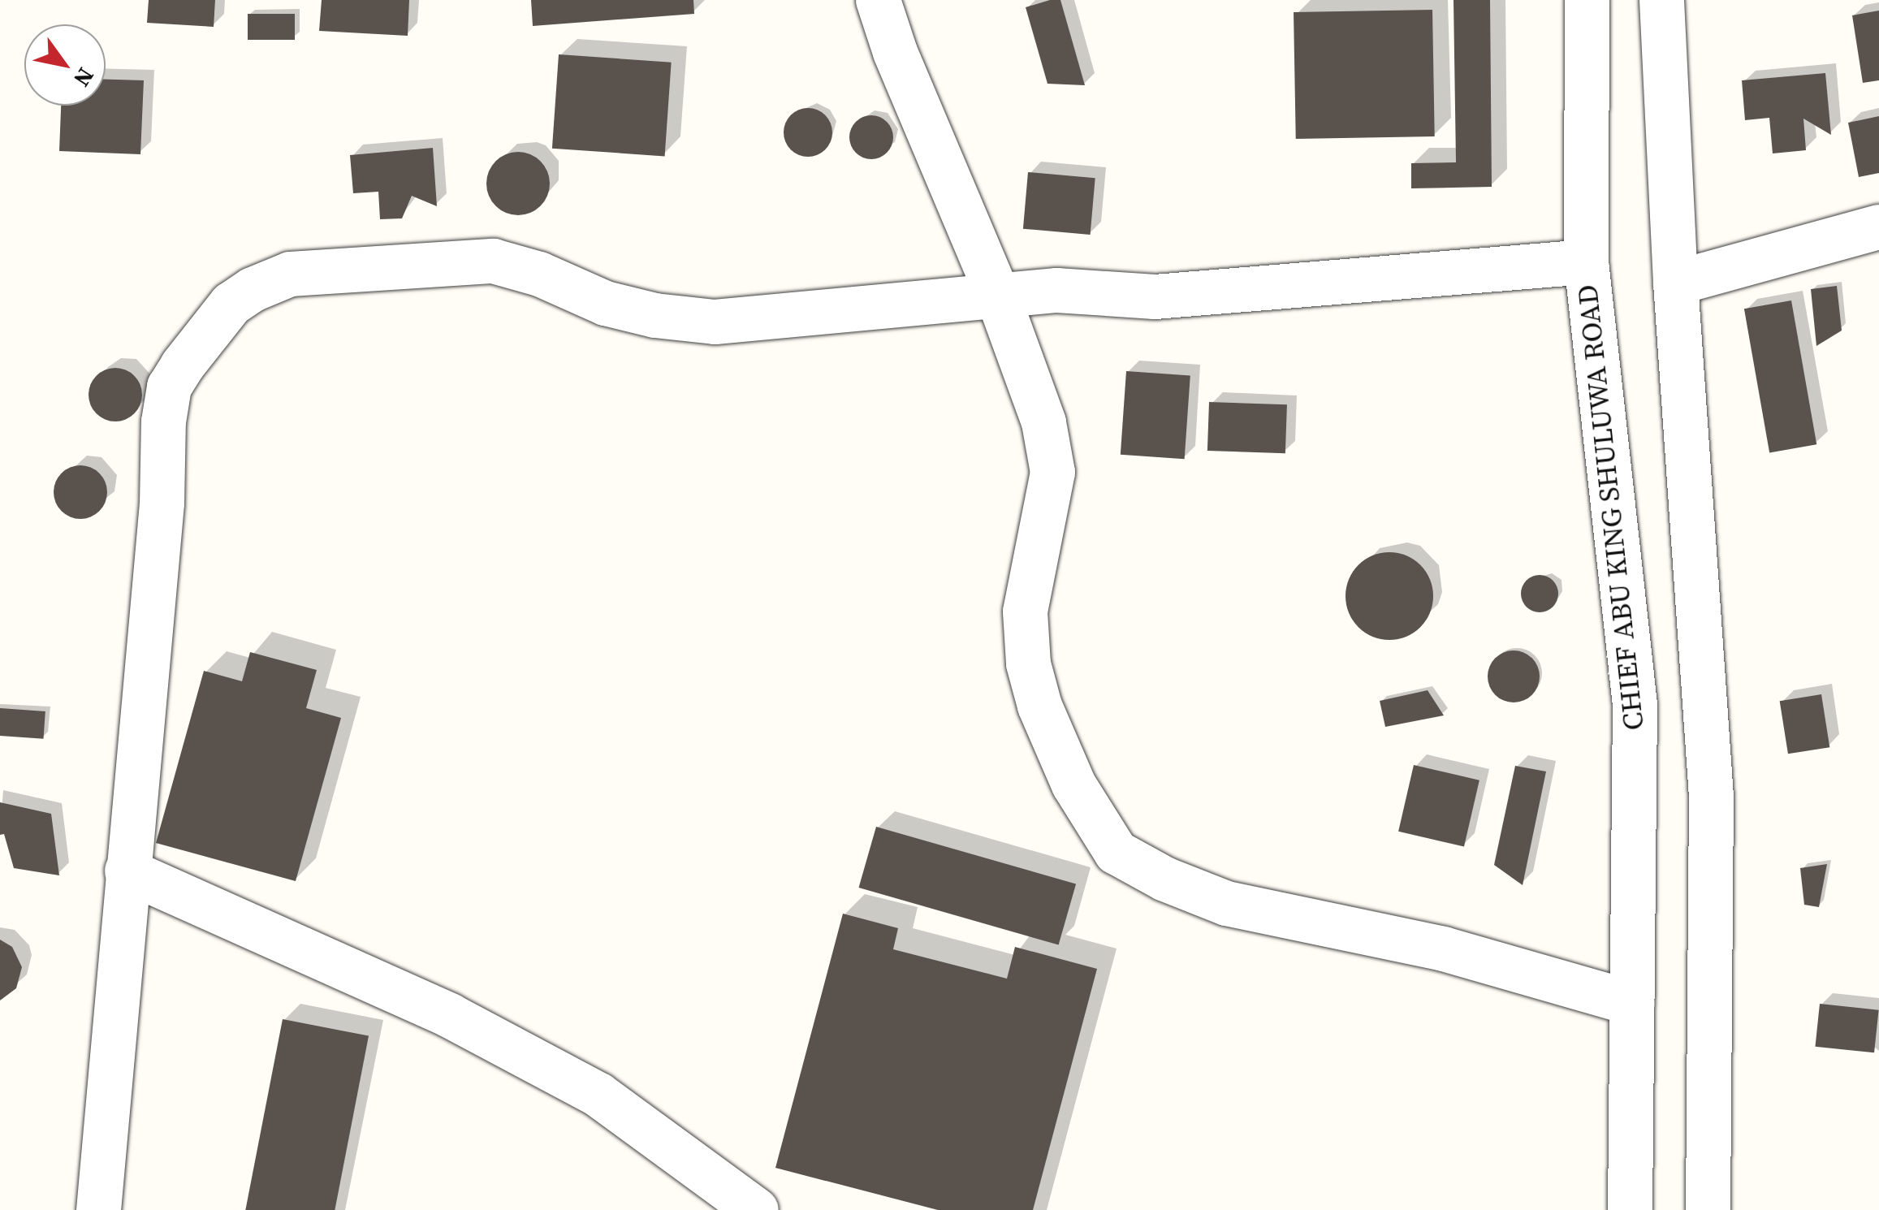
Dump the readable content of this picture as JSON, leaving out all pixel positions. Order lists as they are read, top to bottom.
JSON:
{
  "streets": {
    "street": ["CHIEF ABU KING SHULUWA ROAD"]
  },
  "north": "bottom right"
}
